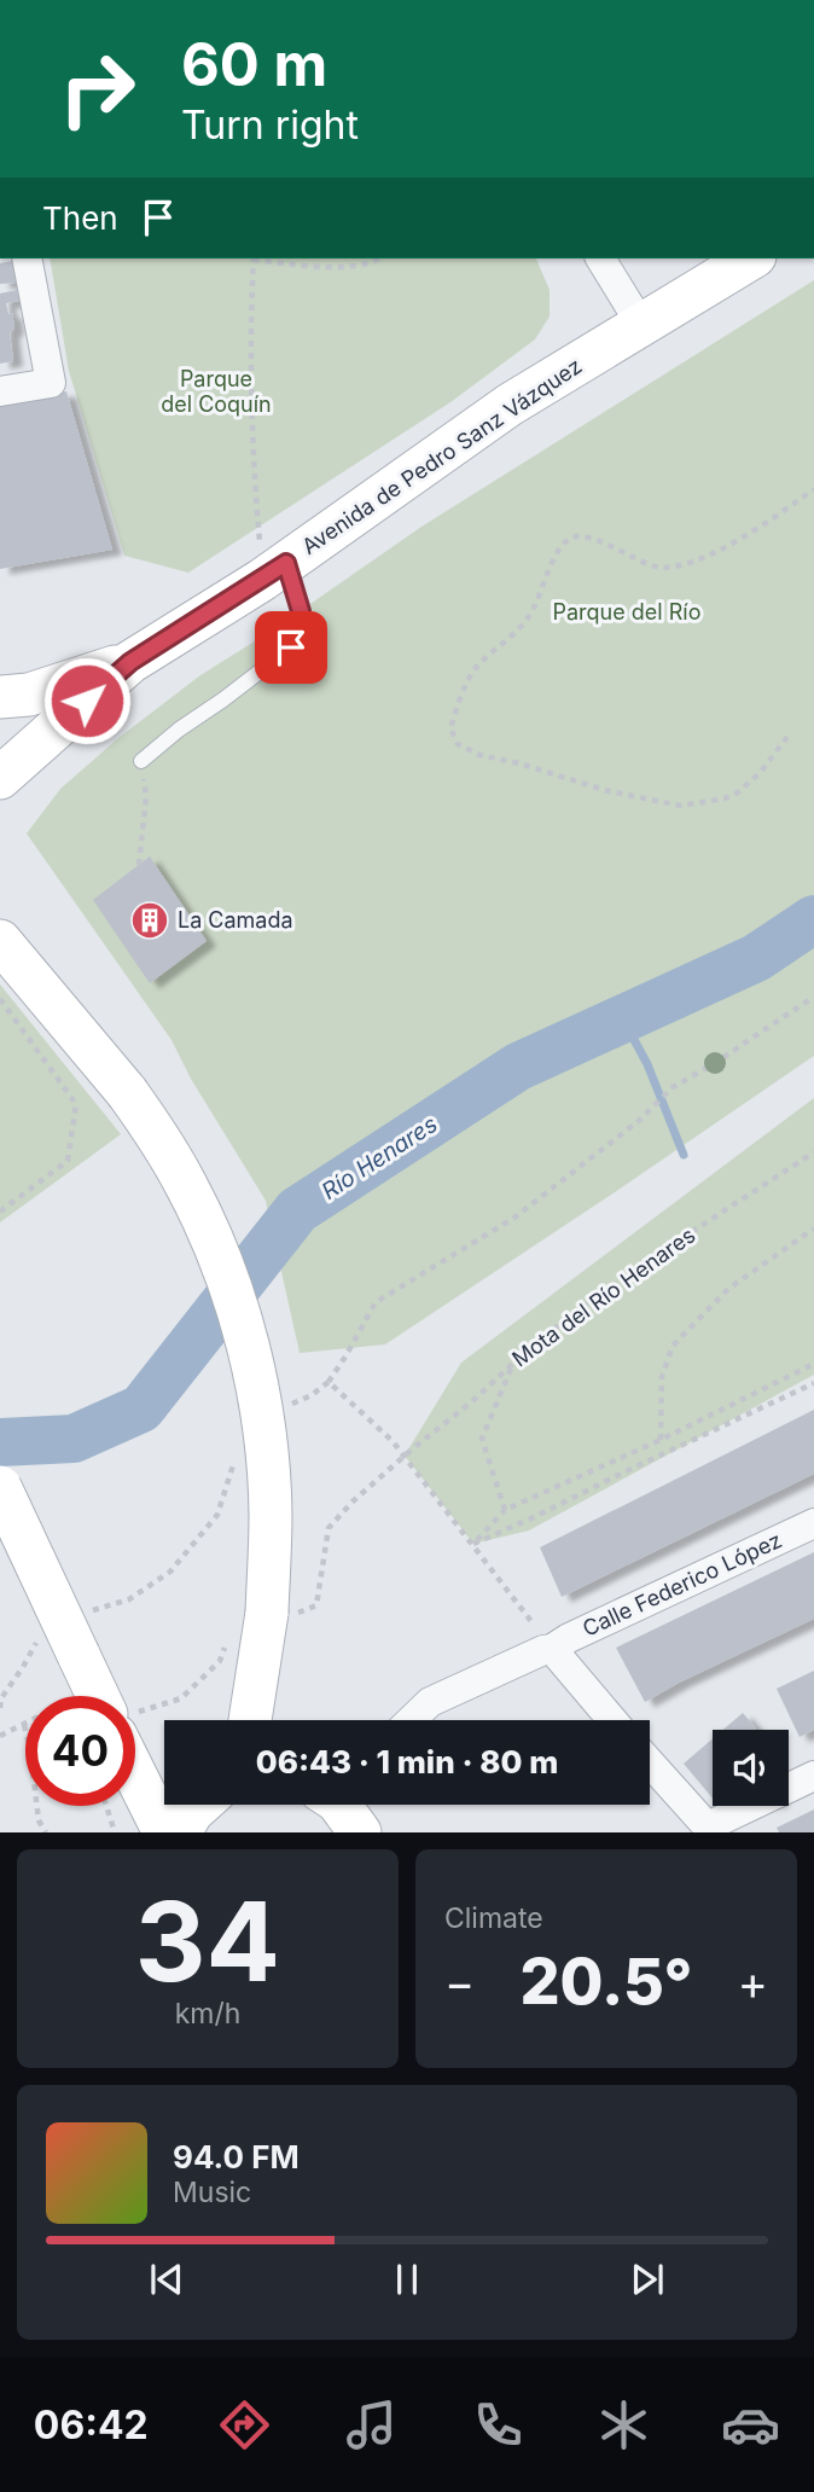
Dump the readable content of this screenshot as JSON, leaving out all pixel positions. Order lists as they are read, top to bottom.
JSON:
{
  "streets": {
    "main road": ["Avenida de Pedro Sanz Vázquez"],
    "street": ["Calle Federico López"],
    "path": ["Mota del Río Henares"]
  },
  "water": ["Río Henares"],
  "parks": ["Parque del Coquín", "Parque del Río"],
  "places": {
    "building": ["La Camada"]
  },
  "page": {
    "turn": ["60 m", "Turn right"],
    "then": "Then",
    "limit": "40",
    "trip": "06:43 · 1 min · 80 m",
    "tile": [
      ["34", "km/h"],
      "Climate"
    ],
    "heat": ["−", "20.5°", "+"],
    "song": ["94.0 FM", "Music"],
    "tabs": "06:42"
  }
}
